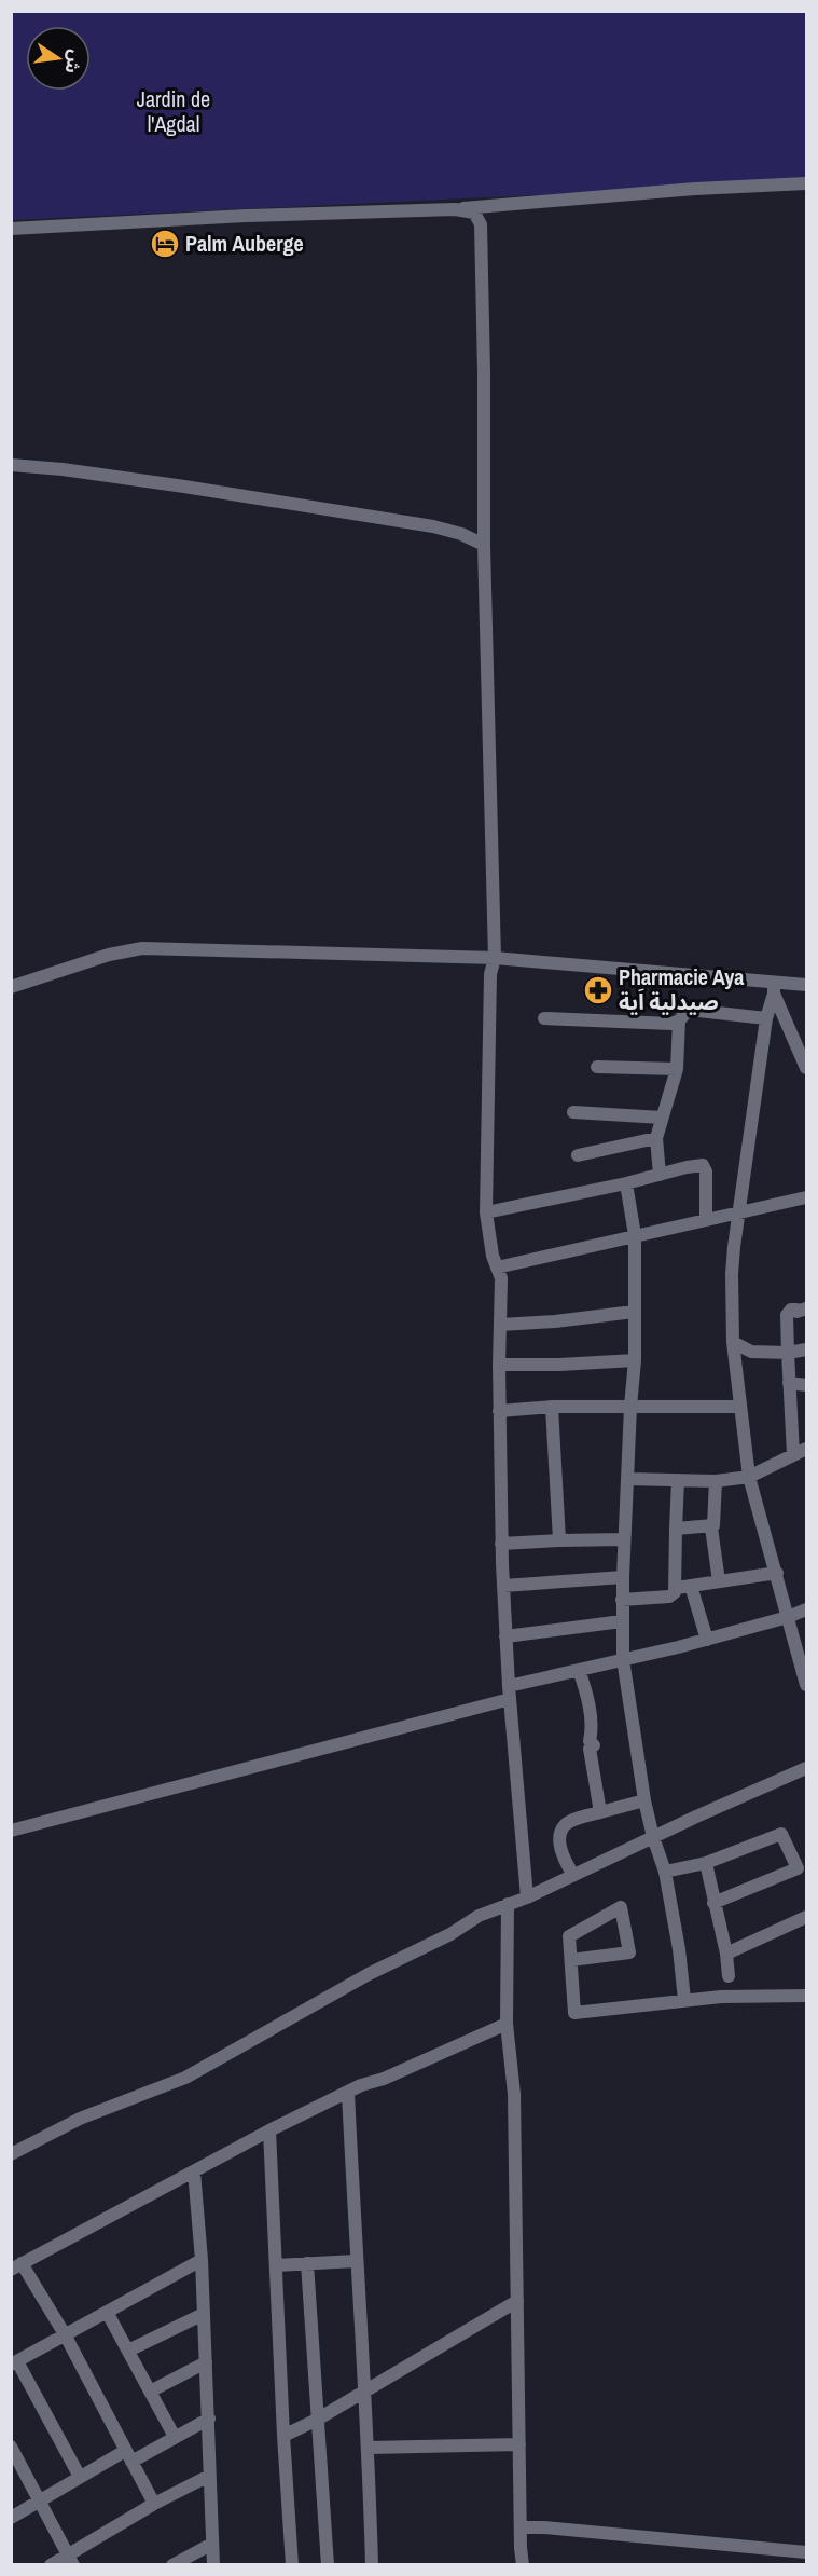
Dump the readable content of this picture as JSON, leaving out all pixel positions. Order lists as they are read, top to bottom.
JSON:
{
  "parks": ["Jardin de l'Agdal"],
  "places": {
    "hotel": ["Palm Auberge"],
    "pharmacy": ["Pharmacie Aya صيدلية اَية"]
  },
  "north": "right"
}
